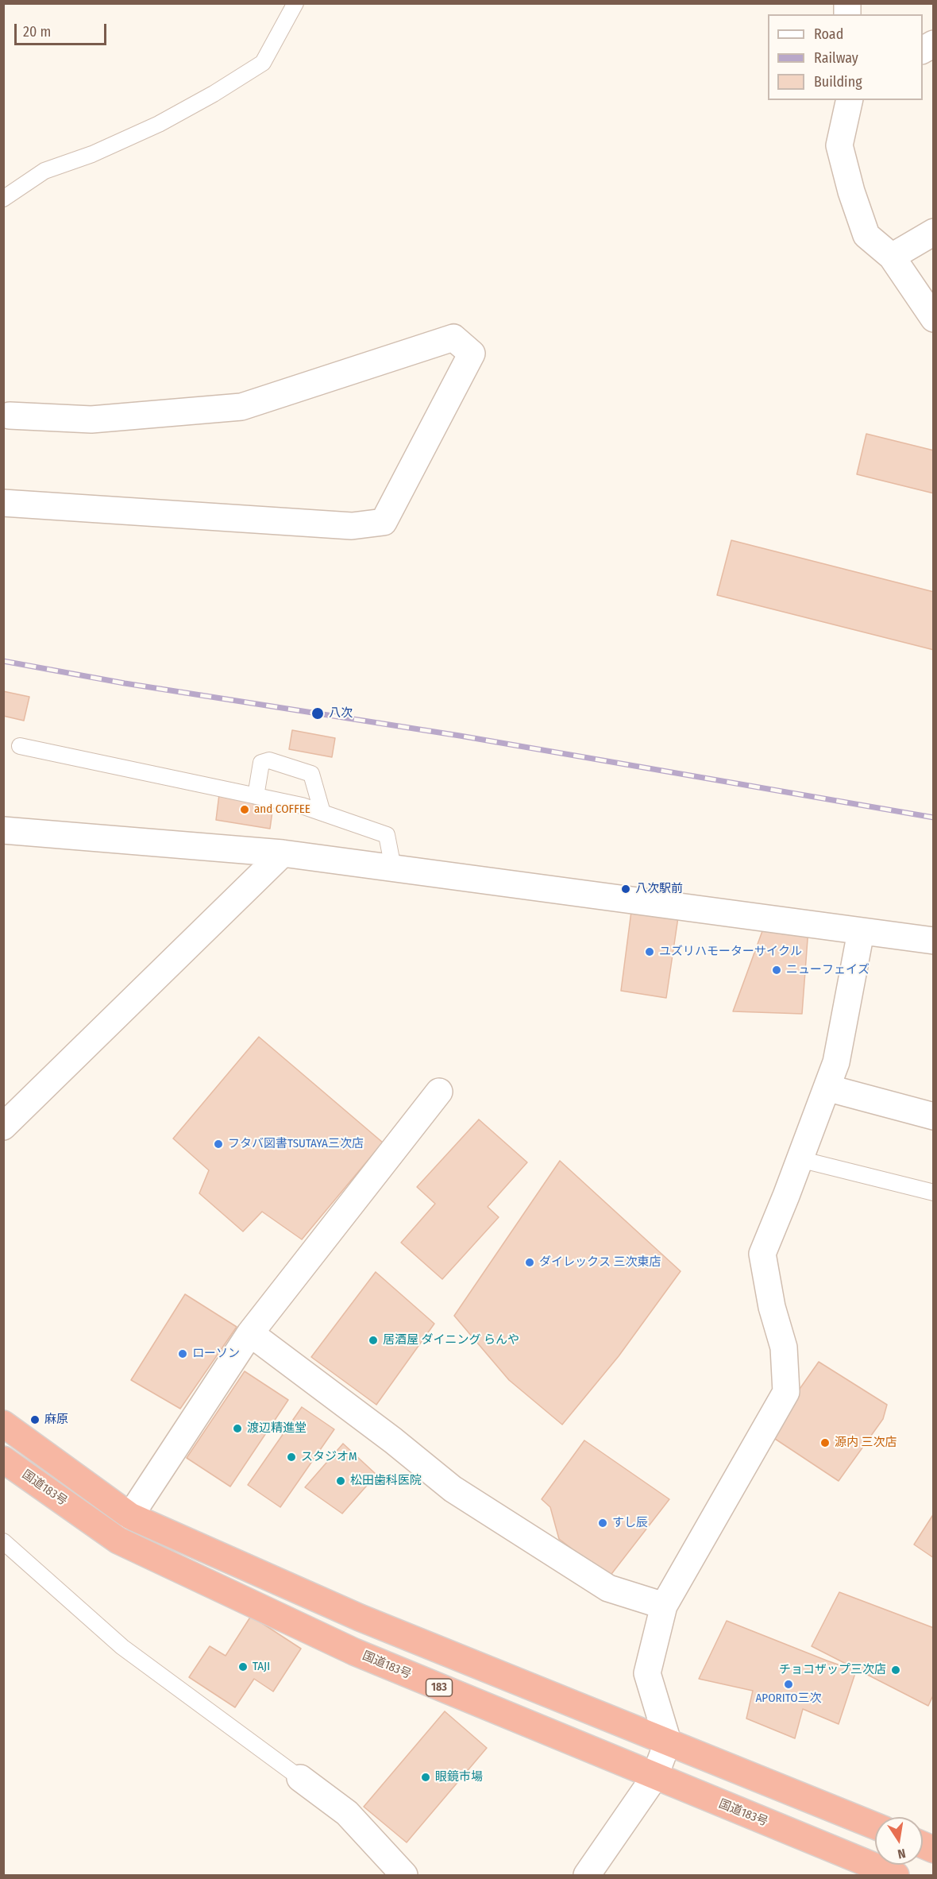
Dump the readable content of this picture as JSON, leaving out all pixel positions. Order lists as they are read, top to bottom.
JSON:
{
  "streets": {
    "highway": ["国道183号", "183"]
  },
  "places": [
    "八次",
    "and COFFEE",
    "八次駅前",
    "ユズリハモーターサイクル",
    "ニューフェイズ",
    "フタバ図書TSUTAYA三次店",
    "ダイレックス 三次東店",
    "居酒屋 ダイニング らんや",
    "ローソン",
    "麻原",
    "渡辺精進堂",
    "源内 三次店",
    "スタジオM",
    "松田歯科医院",
    "すし辰",
    "TAJI",
    "チョコザップ三次店",
    "APORITO三次",
    "眼鏡市場"
  ],
  "legend": ["Road", "Railway", "Building"],
  "scale_bar": "20 m",
  "north": "bottom"
}
